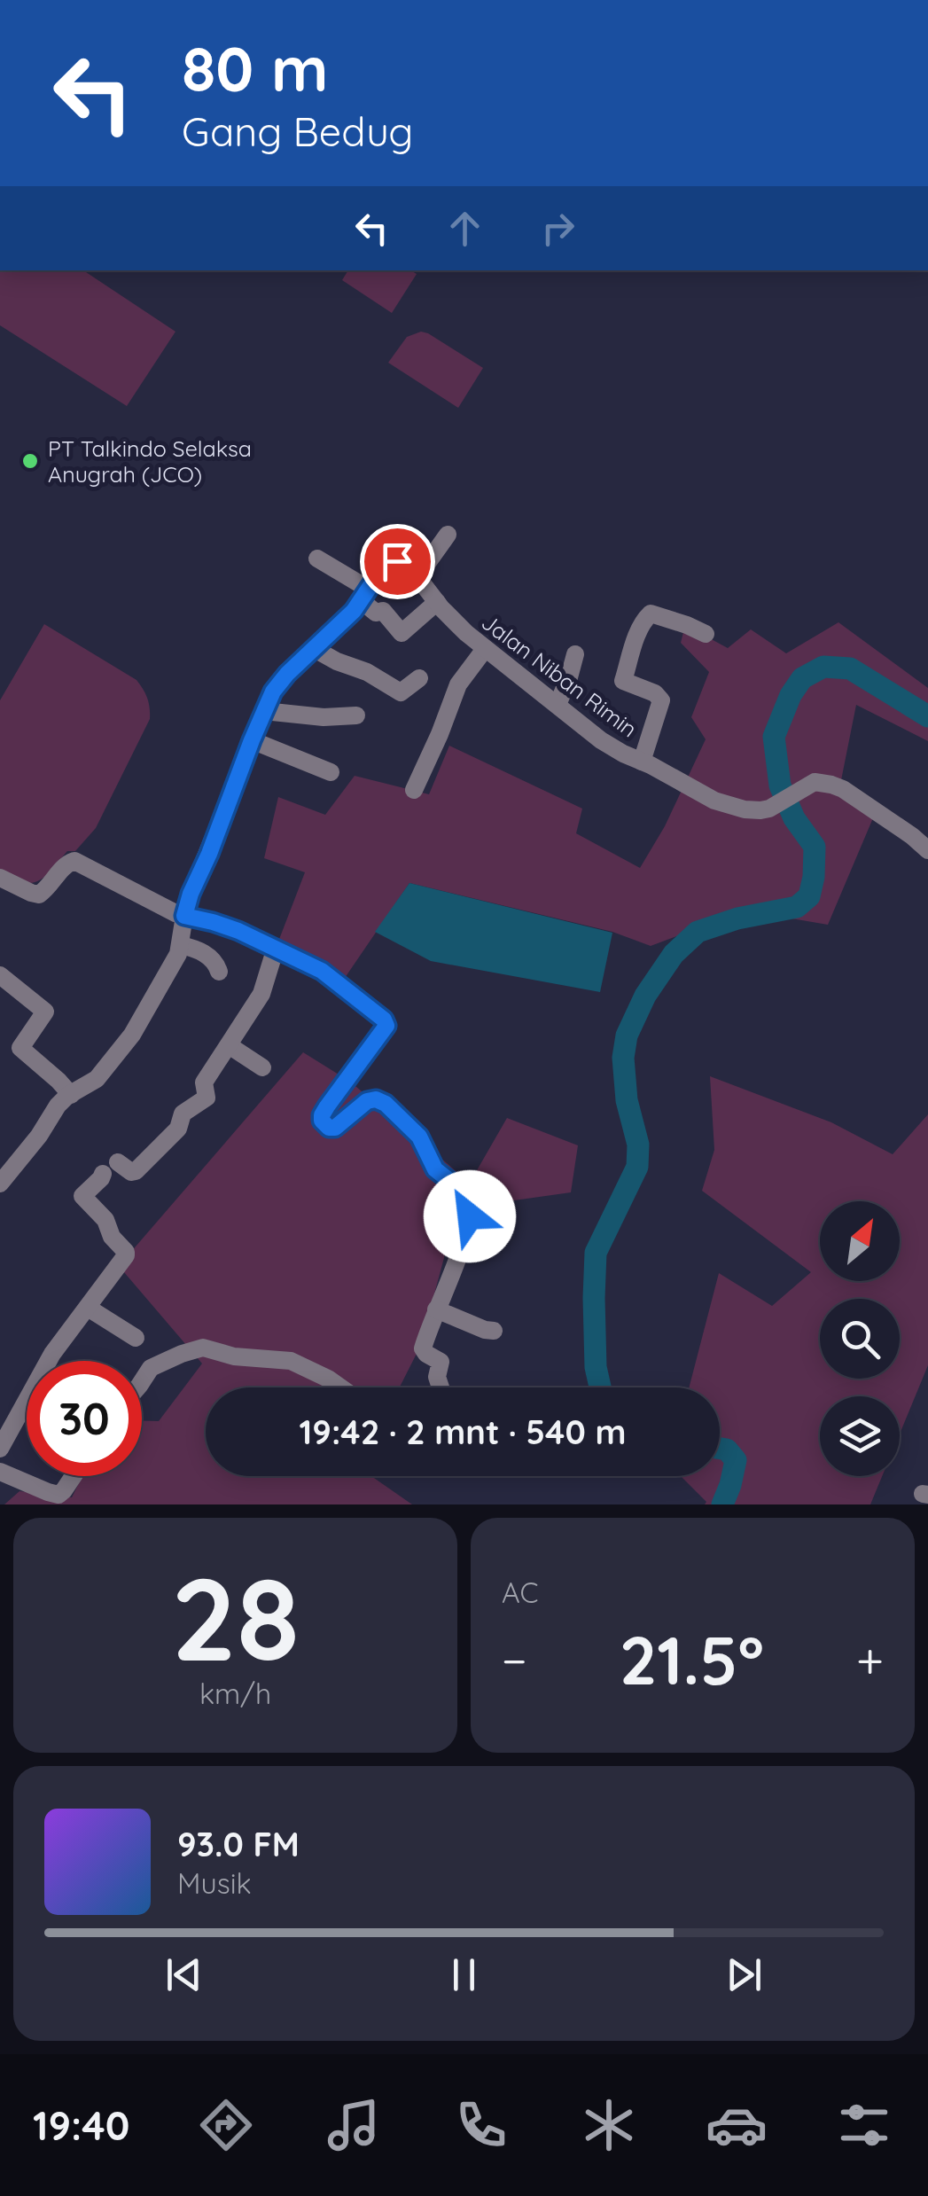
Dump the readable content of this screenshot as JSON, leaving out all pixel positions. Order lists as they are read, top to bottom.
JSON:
{
  "streets": {
    "street": ["Jalan Niban Rimin"]
  },
  "places": ["PT Talkindo Selaksa Anugrah (JCO)"],
  "north": "top right",
  "page": {
    "turn": ["80 m", "Gang Bedug"],
    "limit": "30",
    "trip": "19:42 · 2 mnt · 540 m",
    "tile": [
      ["28", "km/h"],
      "AC"
    ],
    "heat": ["−", "21.5°", "+"],
    "song": ["93.0 FM", "Musik"],
    "tabs": "19:40"
  }
}
